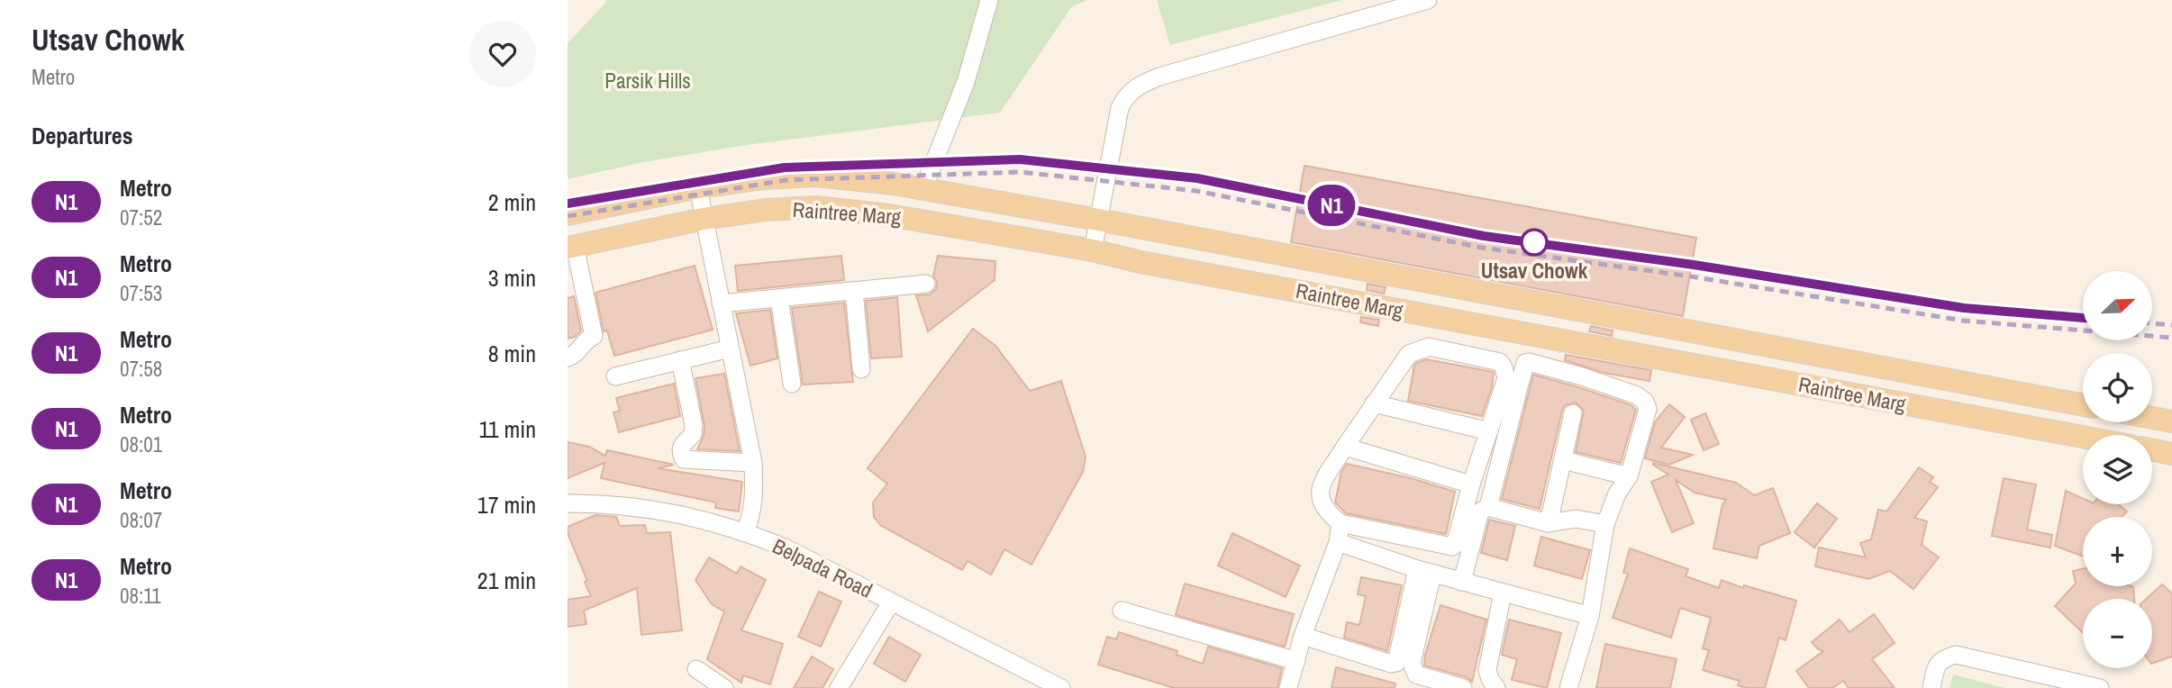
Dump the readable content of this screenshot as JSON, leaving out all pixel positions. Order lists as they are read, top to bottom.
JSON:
{
  "streets": {
    "main road": ["Raintree Marg"],
    "street": ["Belpada Road"]
  },
  "parks": ["Parsik Hills"],
  "places": ["Utsav Chowk"],
  "lines": ["metro line N1"],
  "north": "top right",
  "page": {
    "heading": [
      ["Utsav Chowk", "Metro"],
      "Departures"
    ],
    "on_map": "N1",
    "list": [
      {
        "mark": "N1",
        "name": "Metro",
        "note": "07:52",
        "value": "2 min"
      },
      {
        "mark": "N1",
        "name": "Metro",
        "note": "07:53",
        "value": "3 min"
      },
      {
        "mark": "N1",
        "name": "Metro",
        "note": "07:58",
        "value": "8 min"
      },
      {
        "mark": "N1",
        "name": "Metro",
        "note": "08:01",
        "value": "11 min"
      },
      {
        "mark": "N1",
        "name": "Metro",
        "note": "08:07",
        "value": "17 min"
      },
      {
        "mark": "N1",
        "name": "Metro",
        "note": "08:11",
        "value": "21 min"
      }
    ],
    "map_buttons": ["+", "−"]
  }
}
